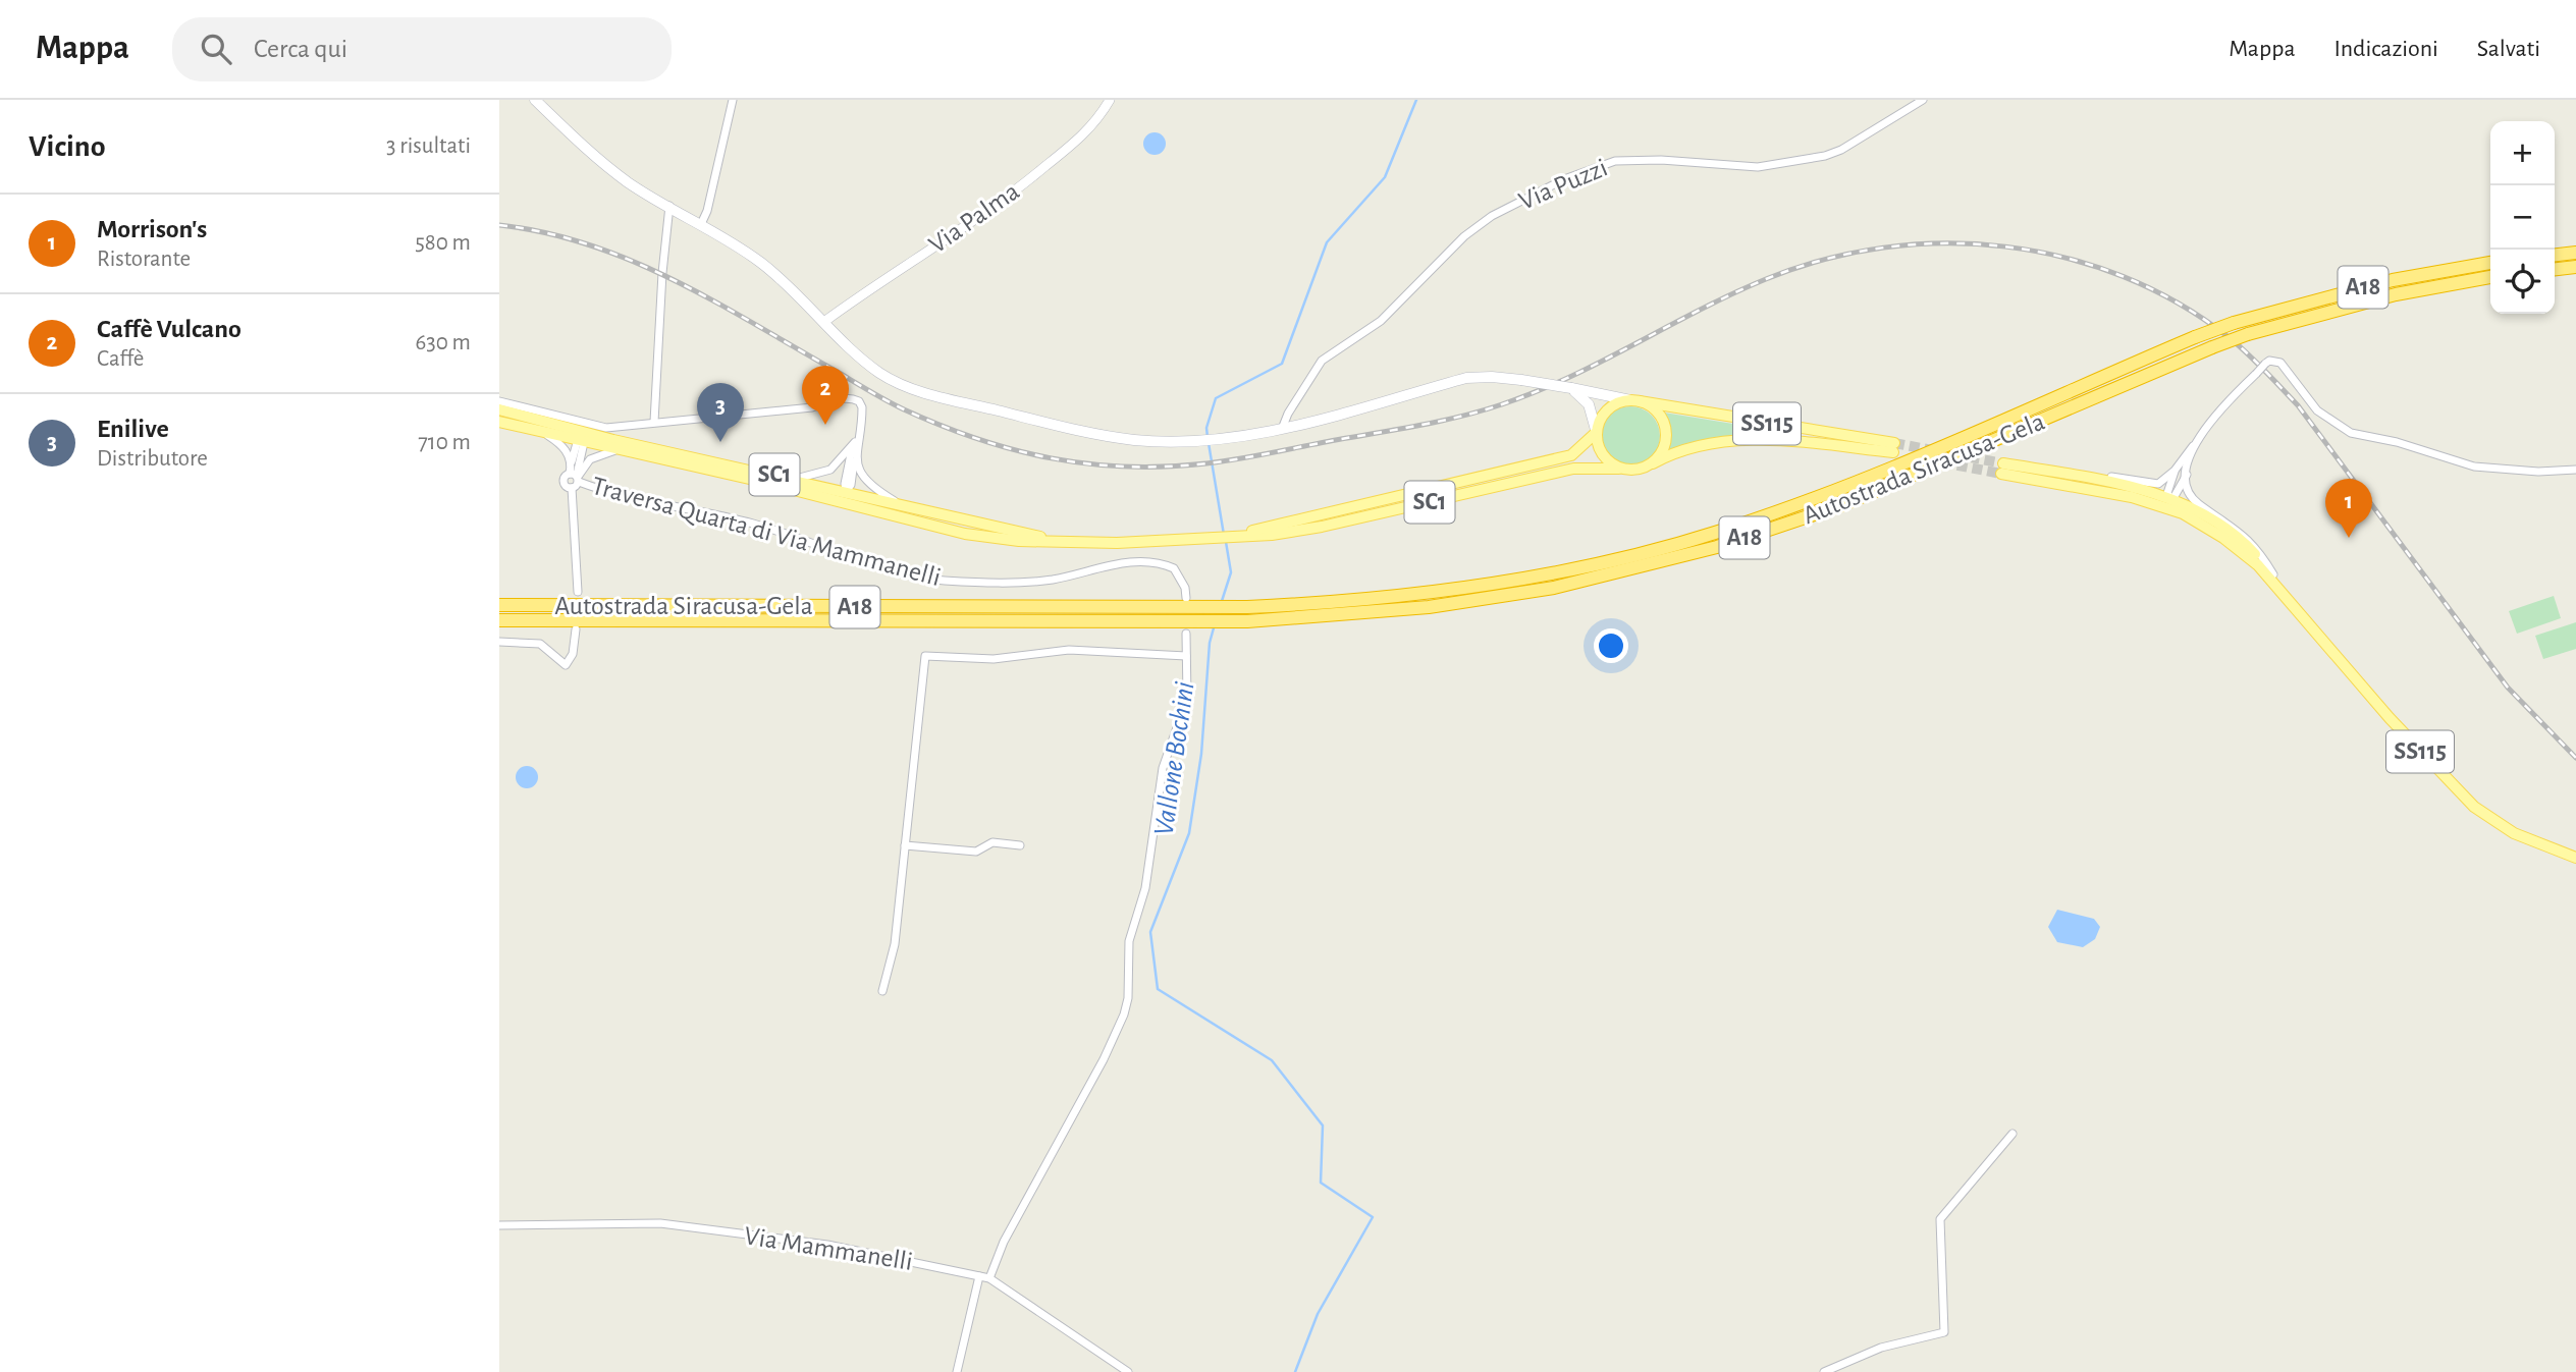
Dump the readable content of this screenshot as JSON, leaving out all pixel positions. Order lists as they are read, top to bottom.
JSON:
{
  "streets": {
    "highway": ["A18", "Autostrada Siracusa-Gela"],
    "main road": ["SS115", "SC1"],
    "street": [
      "Via Puzzi",
      "Via Palma",
      "Traversa Quarta di Via Mammanelli",
      "Via Mammanelli"
    ]
  },
  "crossings": [
    ["SS115", "SC1"]
  ],
  "water": ["Vallone Bochini"],
  "page": {
    "header": "Mappa",
    "search": "Cerca qui",
    "nav": ["Mappa", "Indicazioni", "Salvati"],
    "heading": ["Vicino", "3 risultati"],
    "map_buttons": ["+", "−"],
    "list": [
      {
        "mark": "1",
        "name": "Morrison's",
        "note": "Ristorante",
        "value": "580 m"
      },
      {
        "mark": "2",
        "name": "Caffè Vulcano",
        "note": "Caffè",
        "value": "630 m"
      },
      {
        "mark": "3",
        "name": "Enilive",
        "note": "Distributore",
        "value": "710 m"
      }
    ],
    "pins": ["2", "3", "1"]
  }
}
